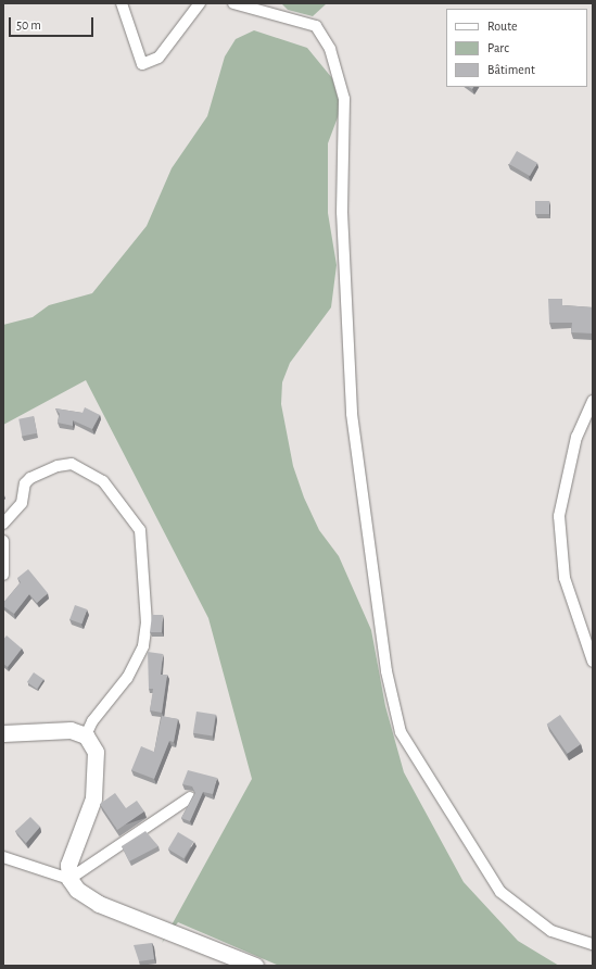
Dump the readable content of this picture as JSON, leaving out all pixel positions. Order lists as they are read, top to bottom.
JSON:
{
  "legend": ["Route", "Parc", "Bâtiment"],
  "scale_bar": "50 m"
}
